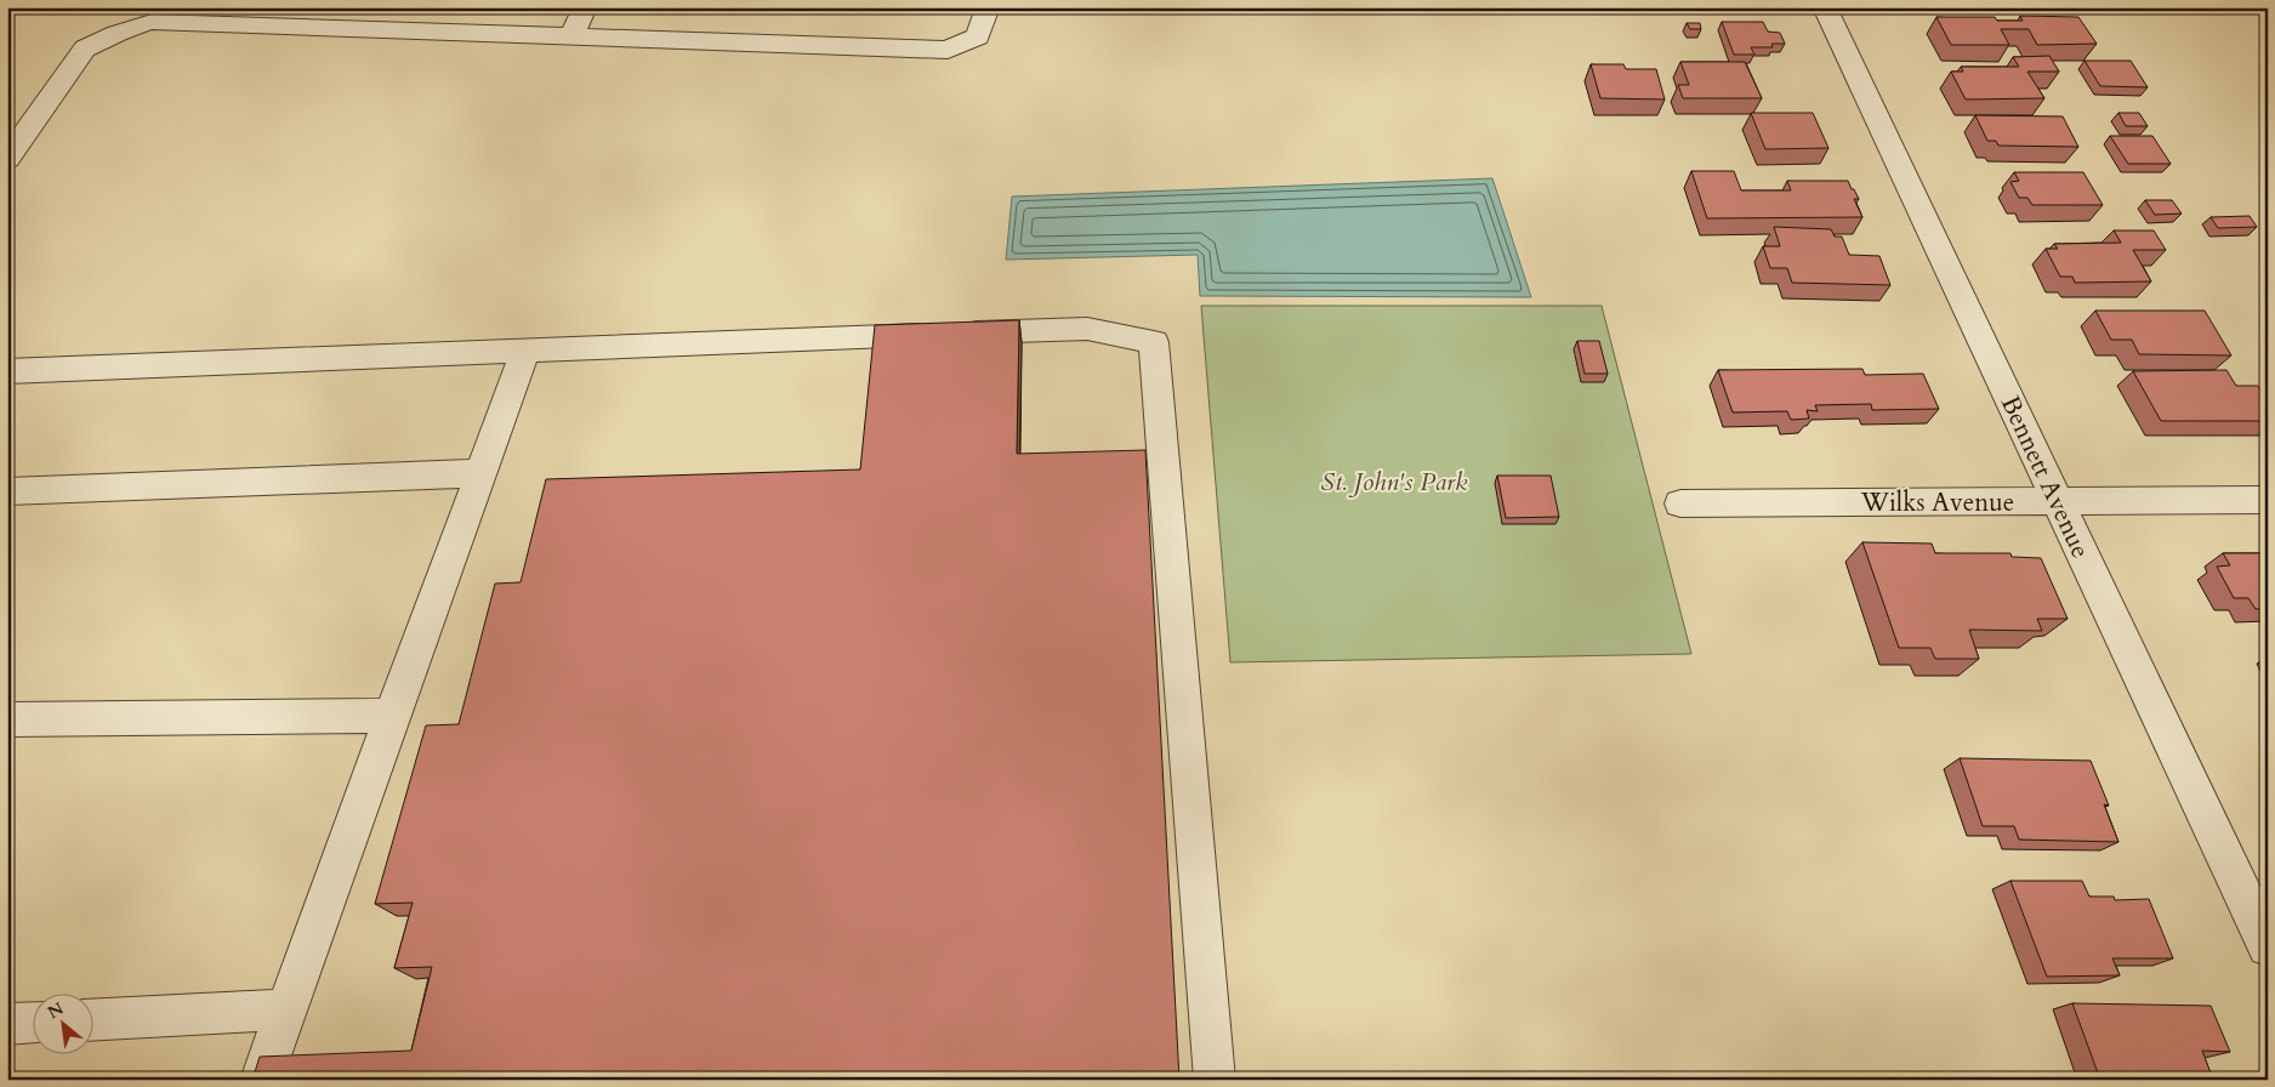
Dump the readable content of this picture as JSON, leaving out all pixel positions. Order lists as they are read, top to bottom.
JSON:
{
  "streets": {
    "street": ["Bennett Avenue", "Wilks Avenue"]
  },
  "crossings": [
    ["Bennett Avenue", "Wilks Avenue"]
  ],
  "parks": ["St. John's Park"],
  "north": "top left"
}
